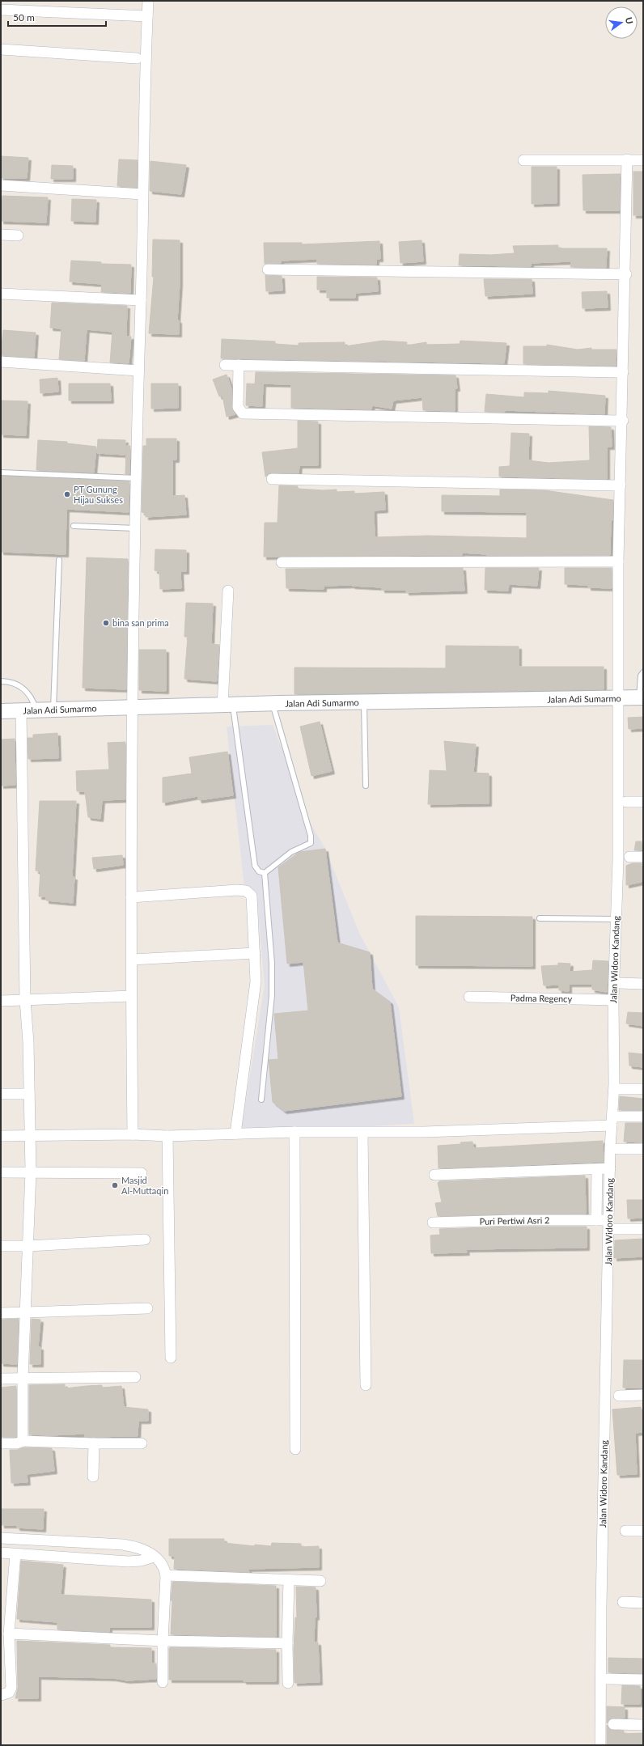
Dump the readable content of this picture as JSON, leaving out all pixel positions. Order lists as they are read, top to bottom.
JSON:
{
  "streets": {
    "main road": ["Jalan Adi Sumarmo"],
    "street": ["Jalan Widoro Kandang", "Padma Regency", "Puri Pertiwi Asri 2"]
  },
  "crossings": [
    ["Jalan Adi Sumarmo", "Jalan Widoro Kandang"],
    ["Jalan Widoro Kandang", "Padma Regency"],
    ["Jalan Widoro Kandang", "Puri Pertiwi Asri 2"]
  ],
  "places": ["PT Gunung Hijau Sukses", "bina san prima", "Masjid Al-Muttaqin"],
  "scale_bar": "50 m",
  "north": "right"
}
